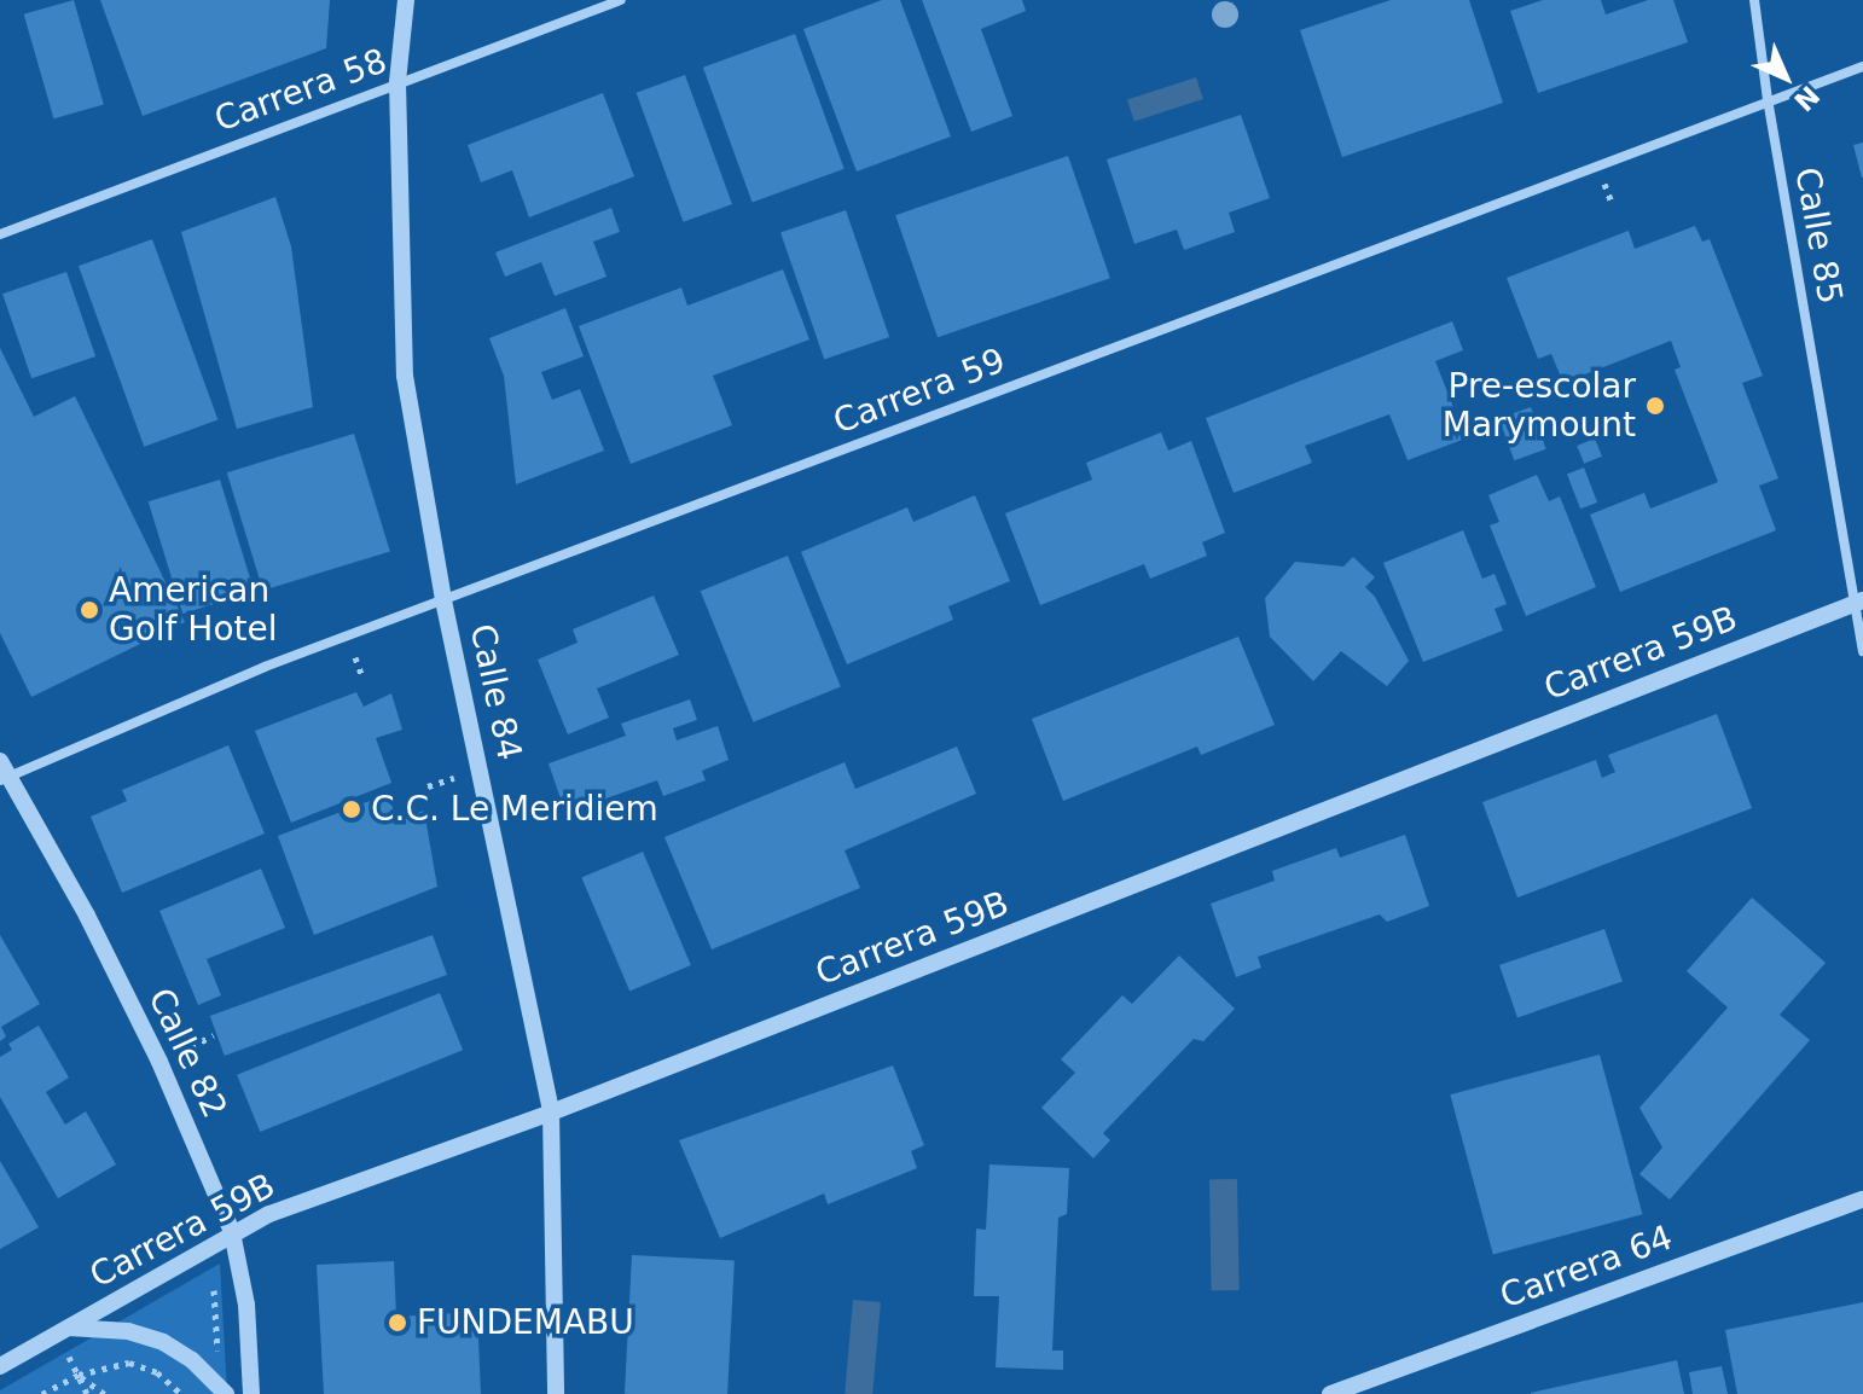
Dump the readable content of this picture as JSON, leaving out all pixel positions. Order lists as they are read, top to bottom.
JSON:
{
  "streets": {
    "street": [
      "Carrera 58",
      "Calle 85",
      "Carrera 59",
      "Carrera 59B",
      "Calle 84",
      "Calle 82",
      "Carrera 64"
    ]
  },
  "crossings": [
    ["Carrera 58", "Calle 84"],
    ["Calle 85", "Carrera 59"],
    ["Calle 85", "Carrera 59B"],
    ["Carrera 59", "Calle 84"],
    ["Carrera 59", "Calle 82"],
    ["Carrera 59B", "Calle 84"],
    ["Carrera 59B", "Calle 82"]
  ],
  "places": [
    "Pre-escolar Marymount",
    "American Golf Hotel",
    "C.C. Le Meridiem",
    "FUNDEMABU"
  ],
  "north": "bottom right"
}
